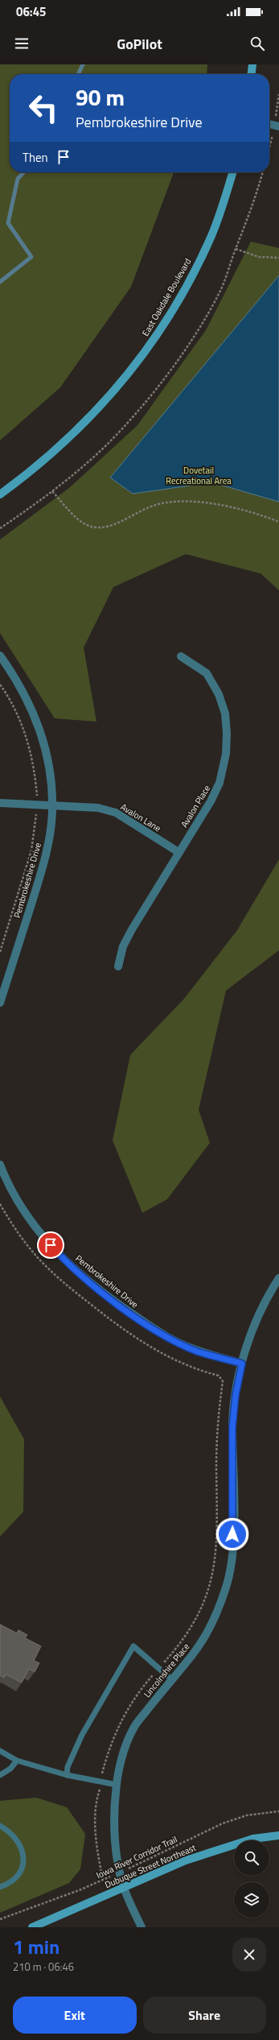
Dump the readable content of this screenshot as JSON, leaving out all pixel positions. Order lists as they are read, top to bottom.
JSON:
{
  "streets": {
    "main road": ["East Oakdale Boulevard", "Dubuque Street Northeast"],
    "street": [
      "Avalon Place",
      "Avalon Lane",
      "Pembrokeshire Drive",
      "Lincolnshire Place"
    ],
    "path": ["Iowa River Corridor Trail"]
  },
  "crossings": [
    ["Avalon Place", "Avalon Lane"],
    ["Avalon Lane", "Pembrokeshire Drive"],
    ["Pembrokeshire Drive", "Lincolnshire Place"],
    ["Lincolnshire Place", "Iowa River Corridor Trail"],
    ["Lincolnshire Place", "Dubuque Street Northeast"]
  ],
  "parks": ["Dovetail Recreational Area"],
  "page": {
    "status": "06:45",
    "header": "GoPilot",
    "turn": ["90 m", "Pembrokeshire Drive"],
    "then": "Then",
    "heading": ["1 min", "210 m · 06:46"],
    "buttons": ["Exit", "Share"]
  }
}
